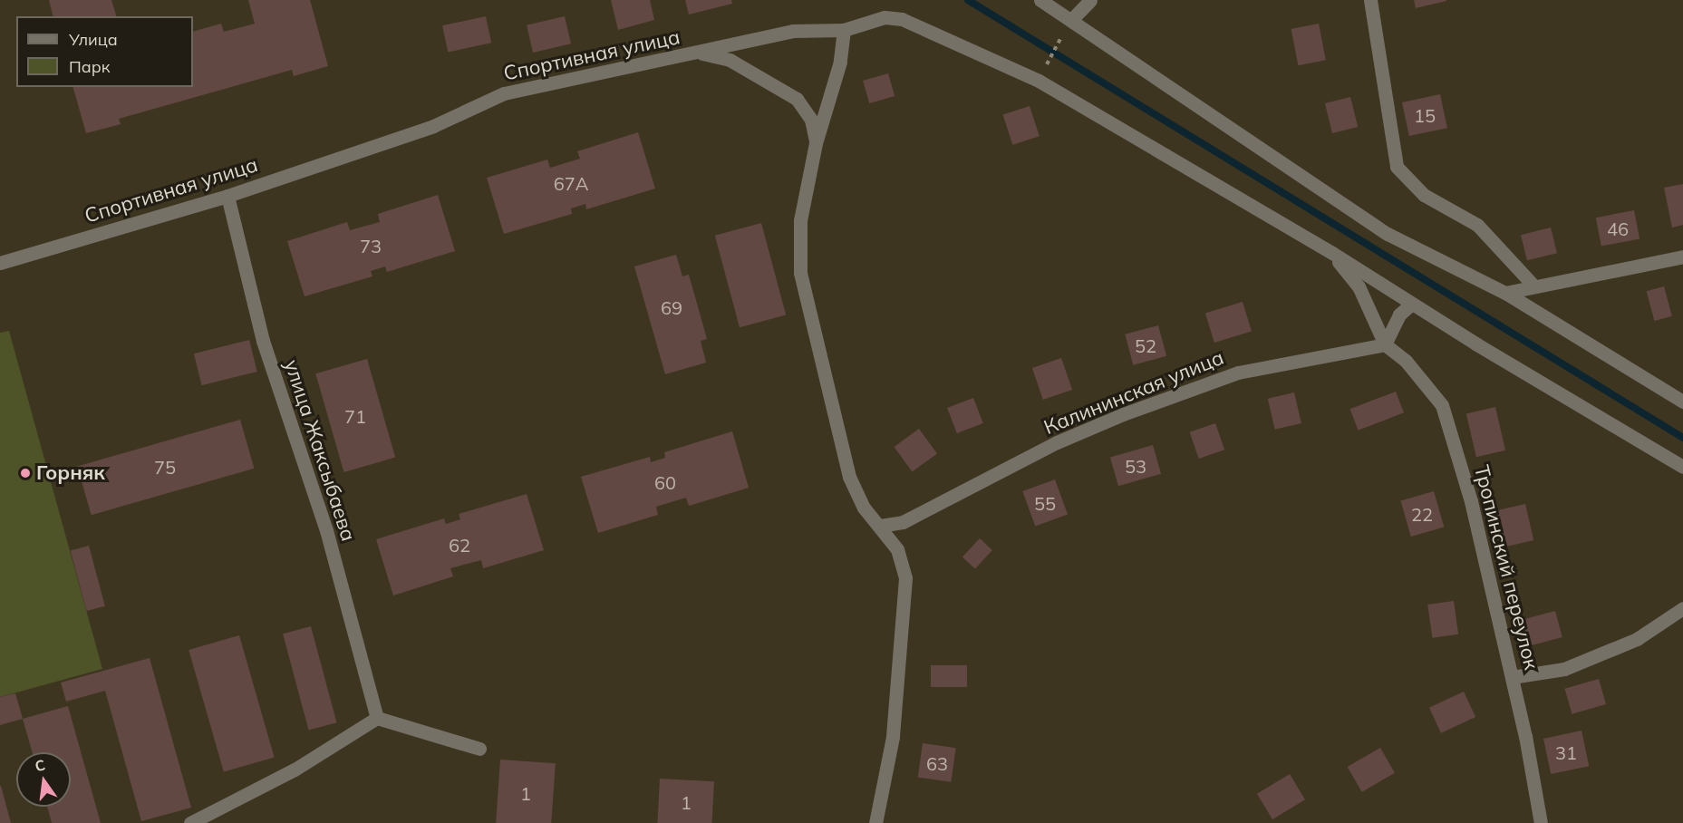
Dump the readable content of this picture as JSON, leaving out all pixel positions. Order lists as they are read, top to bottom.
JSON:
{
  "streets": {
    "street": [
      "Спортивная улица",
      "Калининская улица",
      "улица Жаксыбаева",
      "Тропинский переулок"
    ]
  },
  "crossings": [
    ["Спортивная улица", "улица Жаксыбаева"],
    ["Калининская улица", "Тропинский переулок"]
  ],
  "places": ["Горняк"],
  "house_numbers": [
    "15",
    "67А",
    "46",
    "73",
    "69",
    "52",
    "71",
    "53",
    "75",
    "60",
    "55",
    "22",
    "62",
    "31",
    "63",
    "1",
    "1"
  ],
  "legend": ["Улица", "Парк"],
  "north": "top"
}
